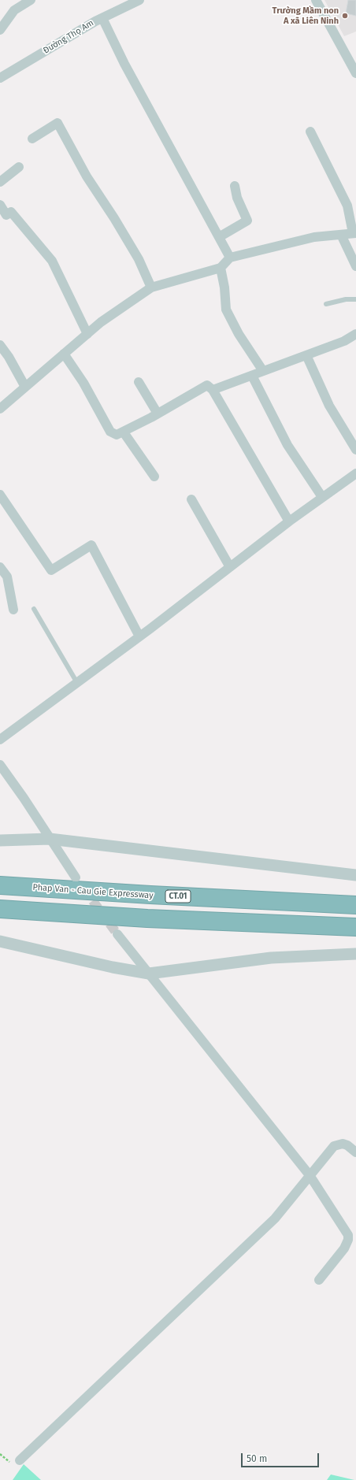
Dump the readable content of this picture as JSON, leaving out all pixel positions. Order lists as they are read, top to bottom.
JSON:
{
  "streets": {
    "highway": ["Phap Van - Cau Gie Expressway", "CT.01"],
    "street": ["Đường Thọ Am"]
  },
  "places": ["Trường Mầm non A xã Liên Ninh"],
  "scale_bar": "50 m"
}
